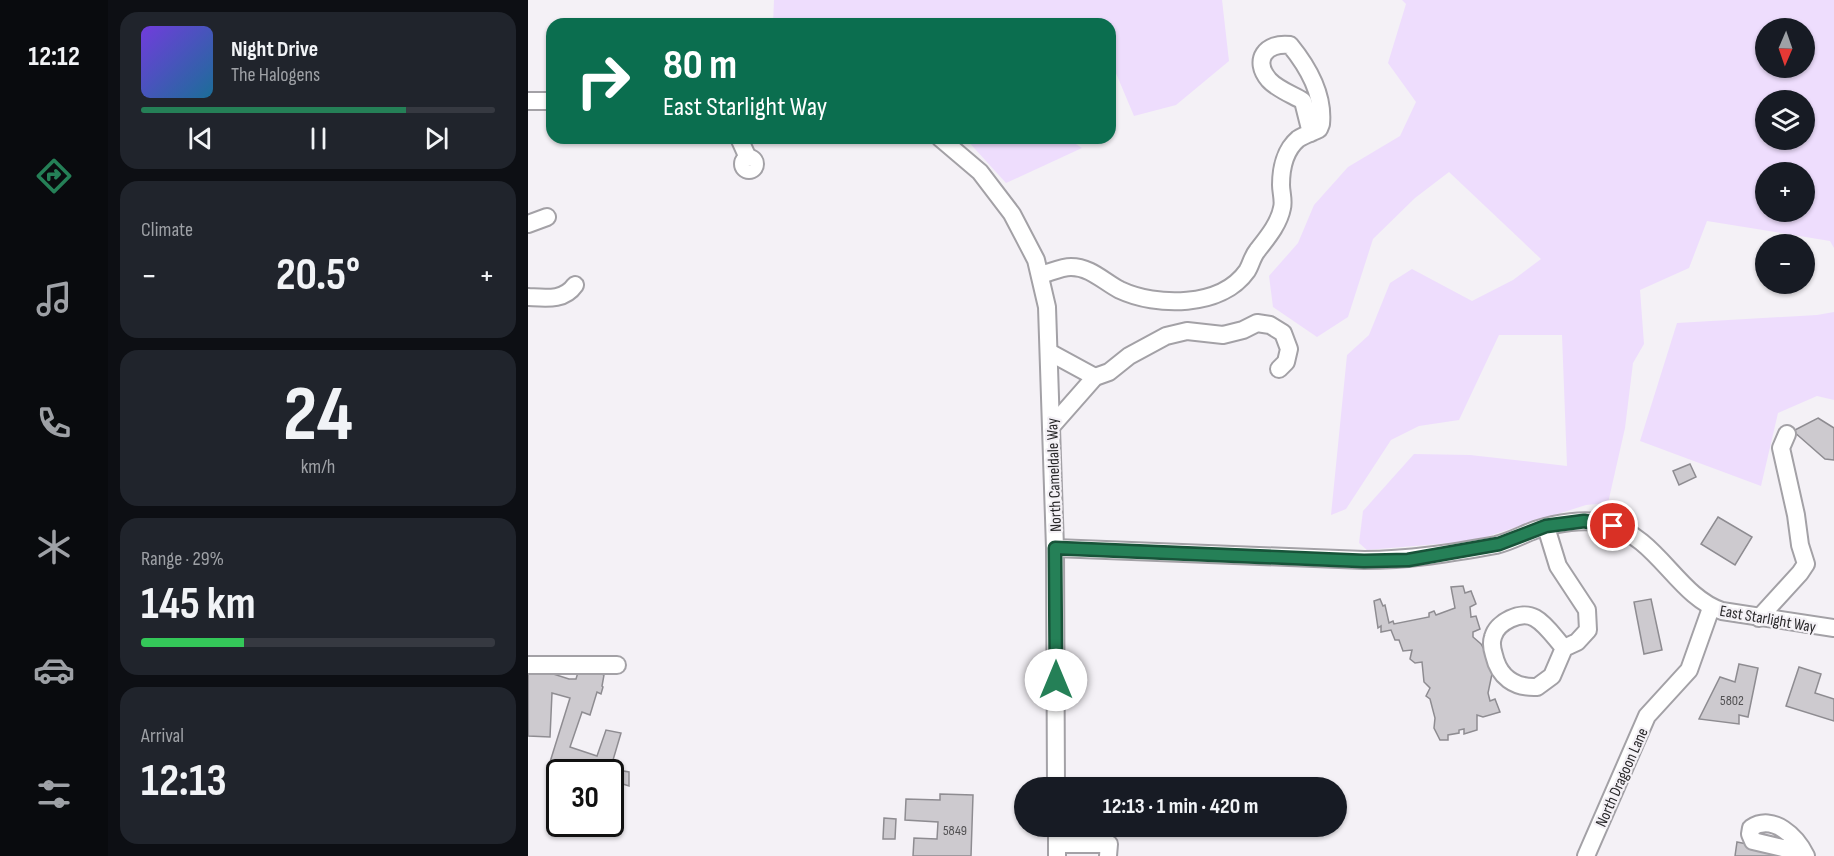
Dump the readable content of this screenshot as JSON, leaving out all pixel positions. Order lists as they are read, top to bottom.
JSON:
{
  "streets": {
    "street": ["North Cameldale Way", "East Starlight Way", "North Dragoon Lane"]
  },
  "crossings": [
    ["North Cameldale Way", "East Starlight Way"],
    ["East Starlight Way", "North Dragoon Lane"]
  ],
  "house_numbers": ["5802", "5849"],
  "north": "bottom",
  "page": {
    "tabs": "12:12",
    "map_buttons": ["+", "−"],
    "turn": ["80 m", "East Starlight Way"],
    "song": ["Night Drive", "The Halogens"],
    "tile": [
      "Climate",
      ["24", "km/h"],
      ["Range · 29%", "145 km"],
      ["Arrival", "12:13"]
    ],
    "heat": ["−", "20.5°", "+"],
    "limit": "30",
    "trip": "12:13 · 1 min · 420 m"
  }
}
